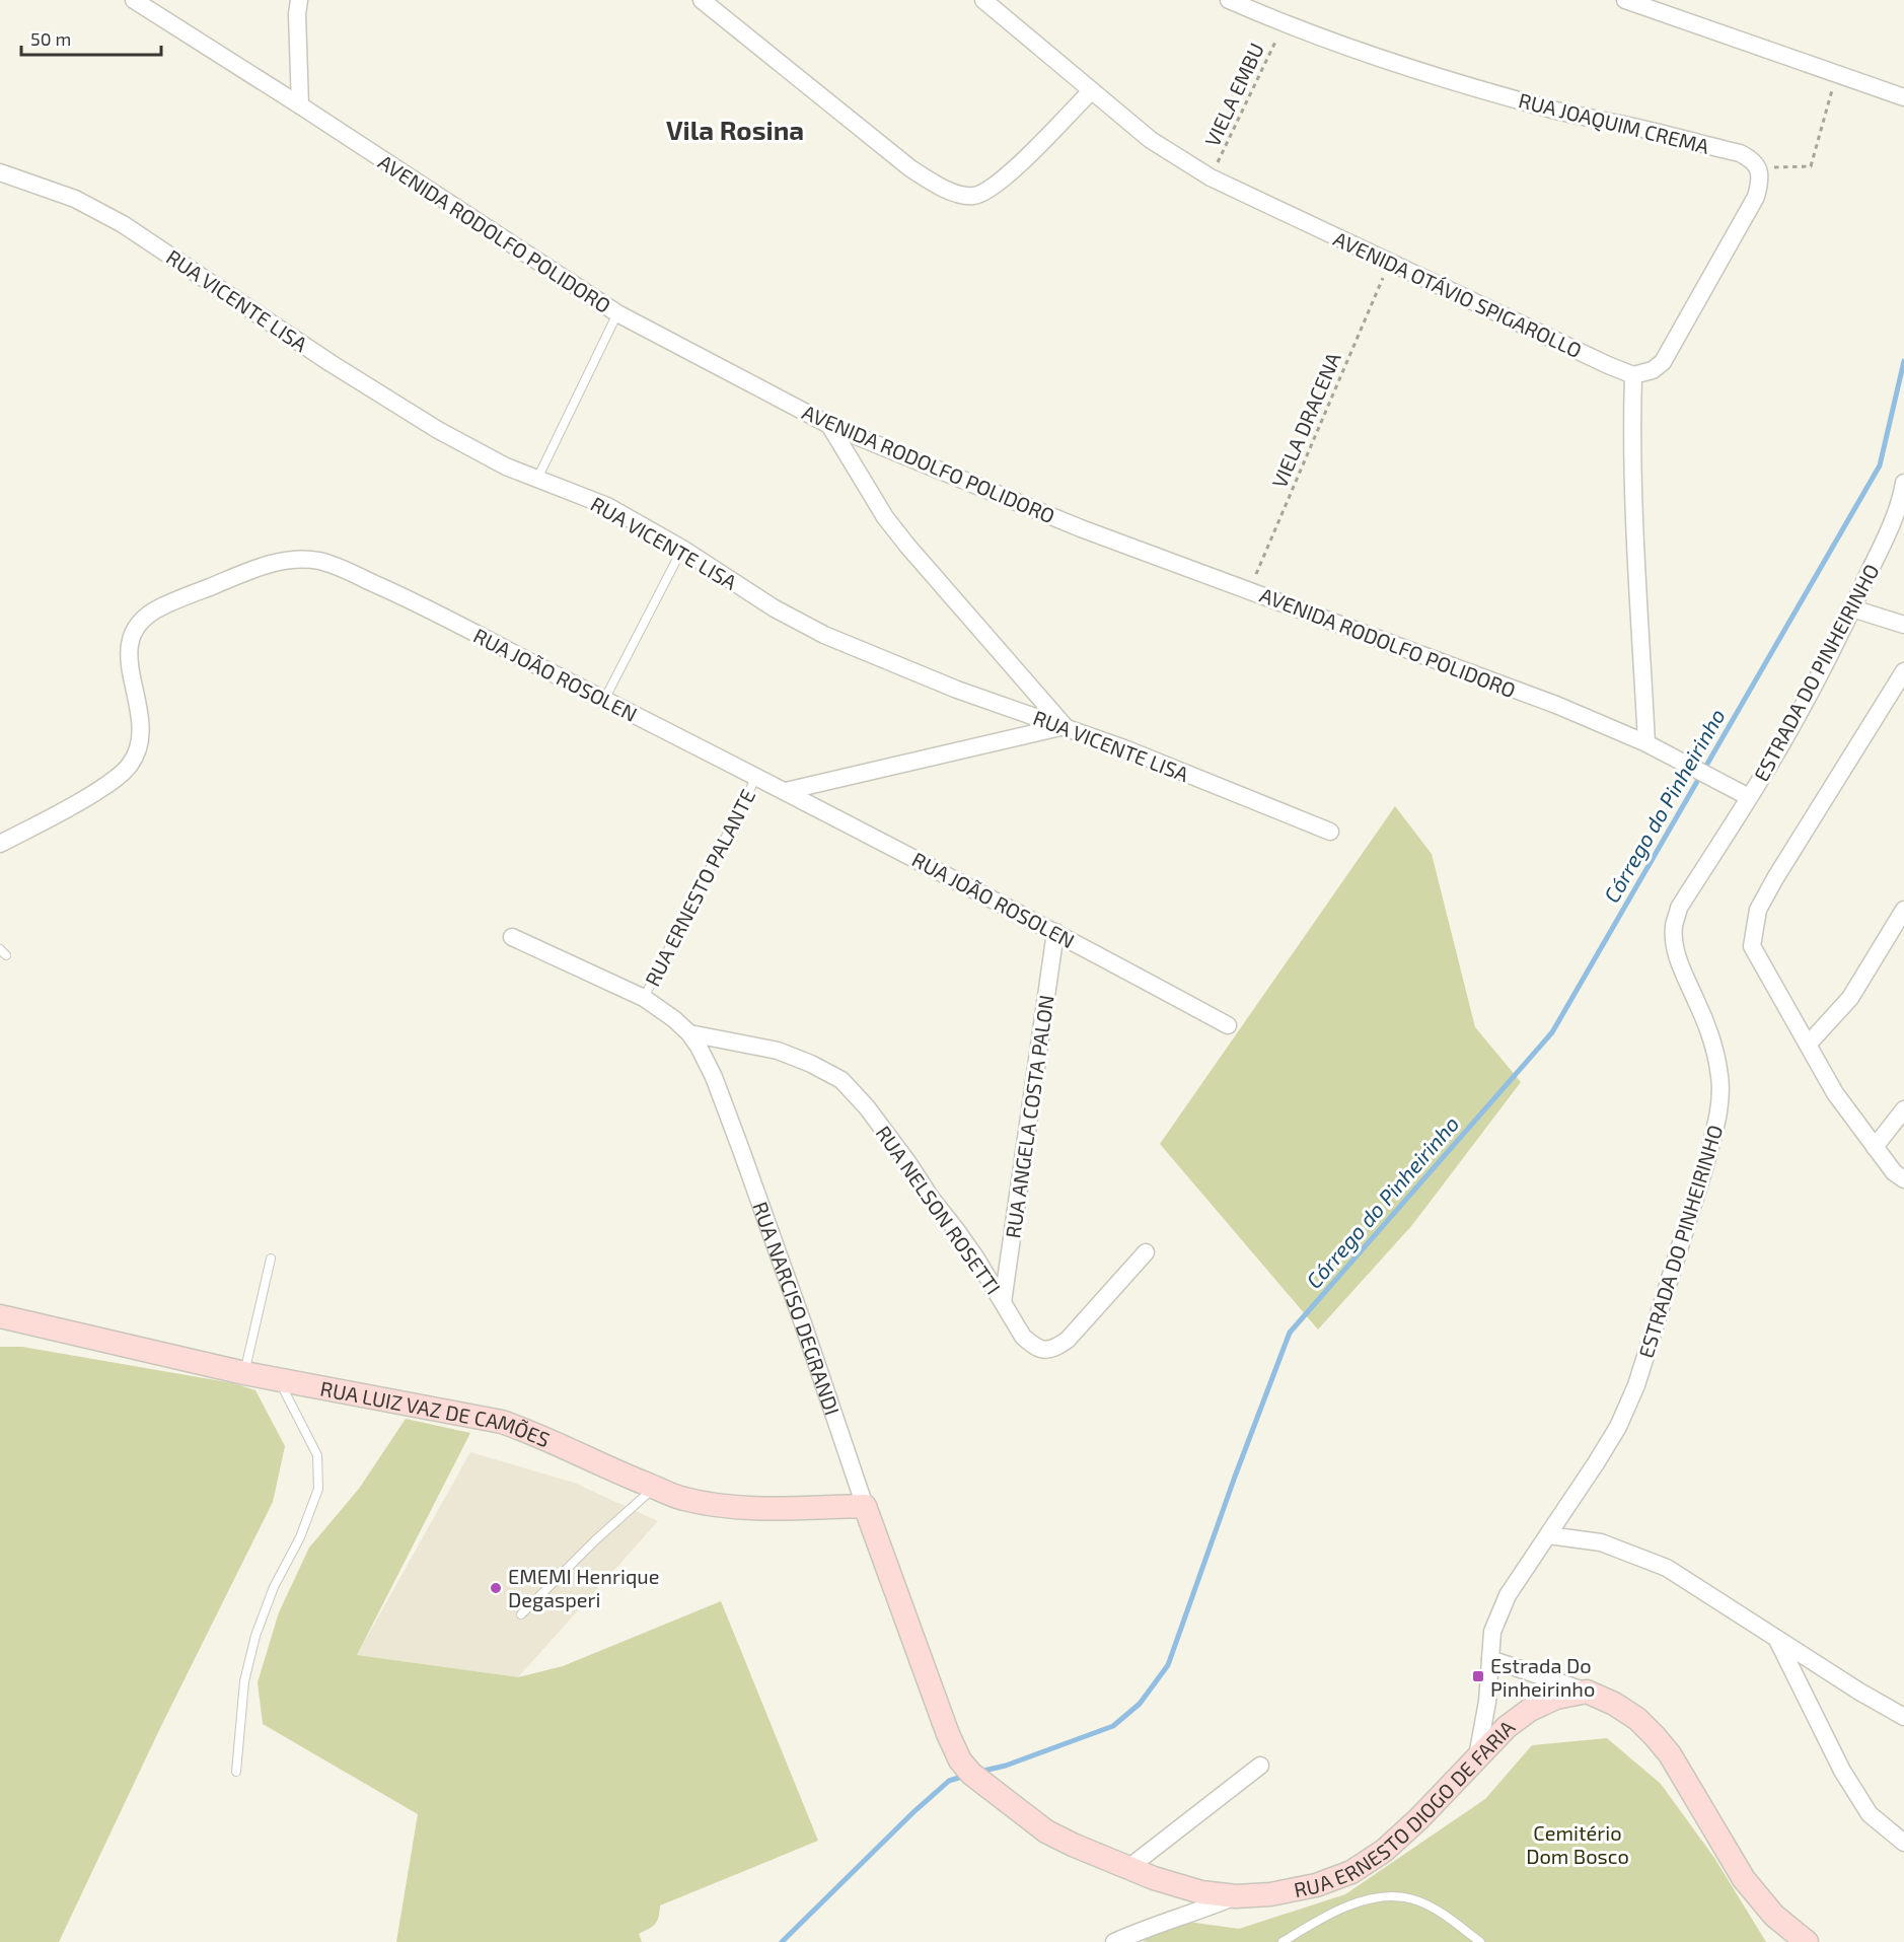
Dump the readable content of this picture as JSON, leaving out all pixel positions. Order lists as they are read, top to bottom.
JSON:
{
  "streets": {
    "main road": ["RUA NARCISO DEGRANDI", "RUA LUIZ VAZ DE CAMÕES", "RUA ERNESTO DIOGO DE FARIA"],
    "street": [
      "RUA JOAQUIM CREMA",
      "AVENIDA RODOLFO POLIDORO",
      "AVENIDA OTÁVIO SPIGAROLLO",
      "RUA VICENTE LISA",
      "ESTRADA DO PINHEIRINHO",
      "RUA JOÃO ROSOLEN",
      "RUA ERNESTO PALANTE",
      "RUA ANGELA COSTA PALON",
      "RUA NELSON ROSETTI"
    ],
    "path": ["VIELA EMBU", "VIELA DRACENA"]
  },
  "crossings": [
    ["VIELA EMBU", "RUA JOAQUIM CREMA"],
    ["VIELA EMBU", "AVENIDA OTÁVIO SPIGAROLLO"],
    ["AVENIDA RODOLFO POLIDORO", "VIELA DRACENA"],
    ["AVENIDA RODOLFO POLIDORO", "ESTRADA DO PINHEIRINHO"],
    ["AVENIDA OTÁVIO SPIGAROLLO", "VIELA DRACENA"],
    ["RUA VICENTE LISA", "RUA ERNESTO PALANTE"],
    ["ESTRADA DO PINHEIRINHO", "RUA ERNESTO DIOGO DE FARIA"],
    ["RUA JOÃO ROSOLEN", "RUA ERNESTO PALANTE"],
    ["RUA JOÃO ROSOLEN", "RUA ANGELA COSTA PALON"],
    ["RUA ERNESTO PALANTE", "RUA NARCISO DEGRANDI"],
    ["RUA ANGELA COSTA PALON", "RUA NELSON ROSETTI"],
    ["RUA NELSON ROSETTI", "RUA NARCISO DEGRANDI"],
    ["RUA NARCISO DEGRANDI", "RUA LUIZ VAZ DE CAMÕES"],
    ["RUA NARCISO DEGRANDI", "RUA ERNESTO DIOGO DE FARIA"]
  ],
  "districts": ["Vila Rosina"],
  "water": ["Córrego do Pinheirinho"],
  "parks": ["Cemitério Dom Bosco"],
  "places": {
    "other": ["EMEMI Henrique Degasperi"],
    "transit": ["Estrada Do Pinheirinho"]
  },
  "scale_bar": "50 m"
}
